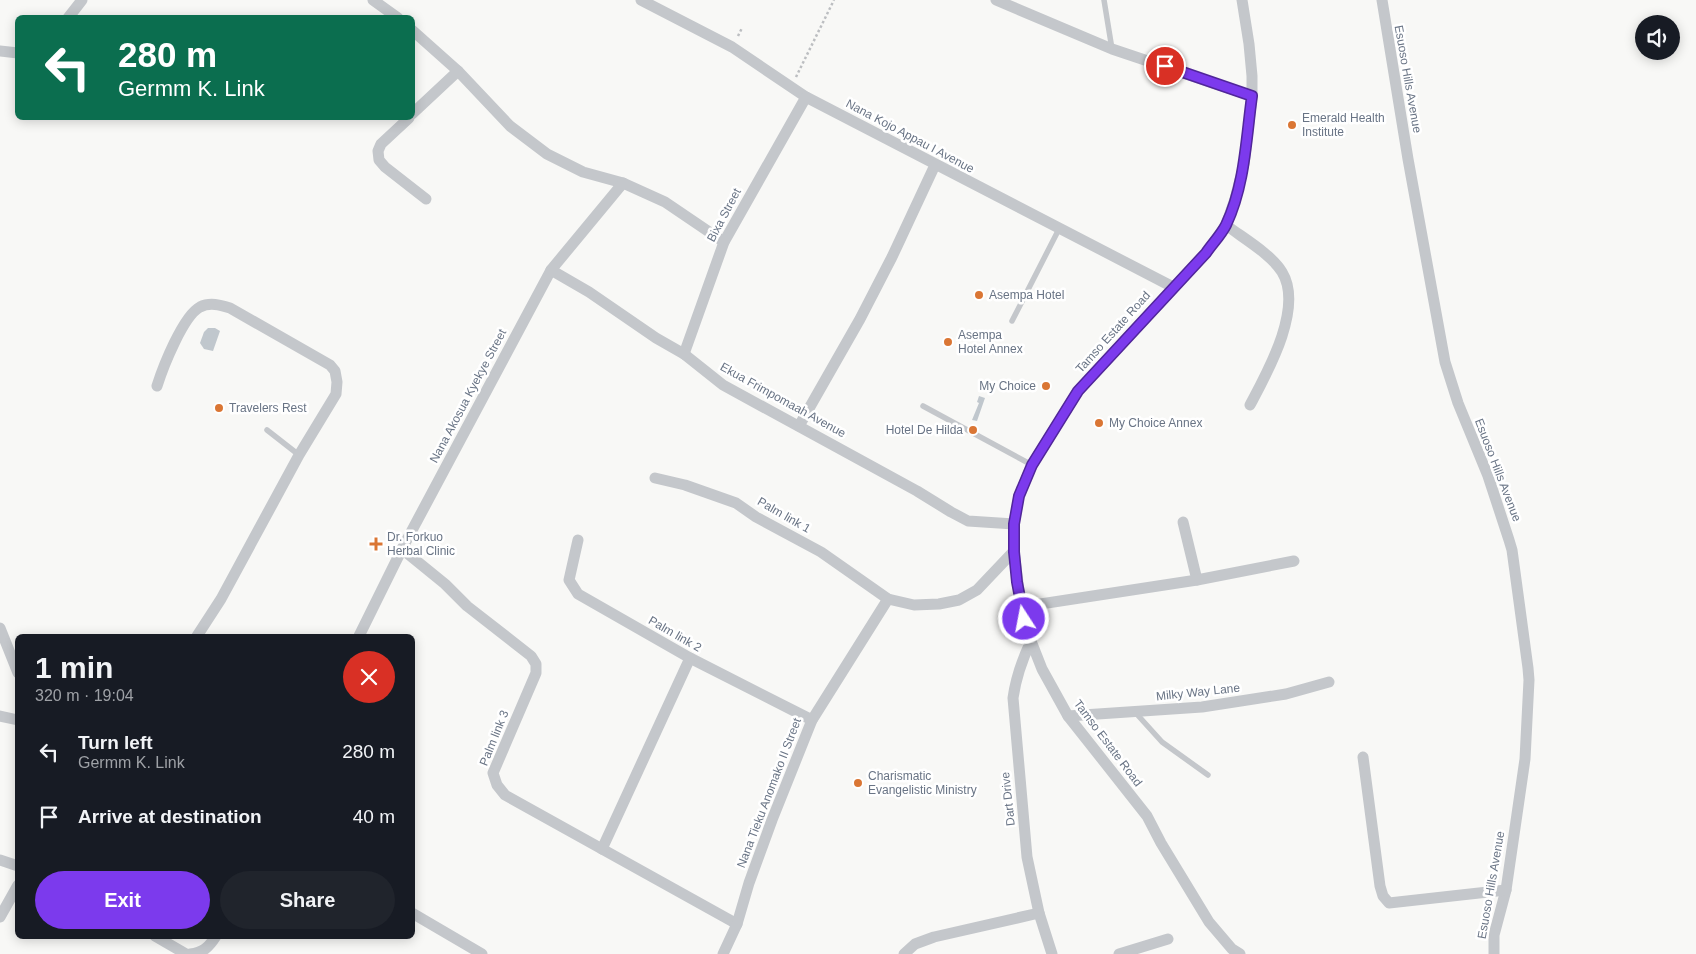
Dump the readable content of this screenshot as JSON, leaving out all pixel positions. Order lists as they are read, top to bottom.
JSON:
{
  "streets": {
    "street": [
      "Esuoso Hills Avenue",
      "Nana Kojo Appau I Avenue",
      "Bixa Street",
      "Tamso Estate Road",
      "Nana Akosua Kyekye Street",
      "Ekua Frimpomaah Avenue",
      "Palm link 1",
      "Palm link 2",
      "Milky Way Lane",
      "Palm link 3",
      "Nana Tieku Anomako II Street",
      "Dart Drive"
    ]
  },
  "crossings": [
    ["Nana Kojo Appau I Avenue", "Bixa Street"],
    ["Nana Kojo Appau I Avenue", "Tamso Estate Road"],
    ["Bixa Street", "Ekua Frimpomaah Avenue"],
    ["Tamso Estate Road", "Ekua Frimpomaah Avenue"],
    ["Tamso Estate Road", "Milky Way Lane"],
    ["Tamso Estate Road", "Dart Drive"],
    ["Nana Akosua Kyekye Street", "Ekua Frimpomaah Avenue"],
    ["Nana Akosua Kyekye Street", "Palm link 3"],
    ["Palm link 1", "Nana Tieku Anomako II Street"],
    ["Palm link 2", "Nana Tieku Anomako II Street"],
    ["Palm link 3", "Nana Tieku Anomako II Street"]
  ],
  "places": {
    "other": [
      "Emerald Health Institute",
      "Asempa Hotel",
      "Asempa Hotel Annex",
      "My Choice",
      "Travelers Rest",
      "My Choice Annex",
      "Hotel De Hilda",
      "Charismatic Evangelistic Ministry"
    ],
    "health": ["Dr. Forkuo Herbal Clinic"]
  },
  "page": {
    "turn": ["280 m", "Germm K. Link"],
    "heading": ["1 min", "320 m · 19:04"],
    "list": [
      {
        "name": "Turn left",
        "note": "Germm K. Link",
        "value": "280 m"
      },
      {
        "name": "Arrive at destination",
        "value": "40 m"
      }
    ],
    "buttons": ["Exit", "Share"]
  }
}
